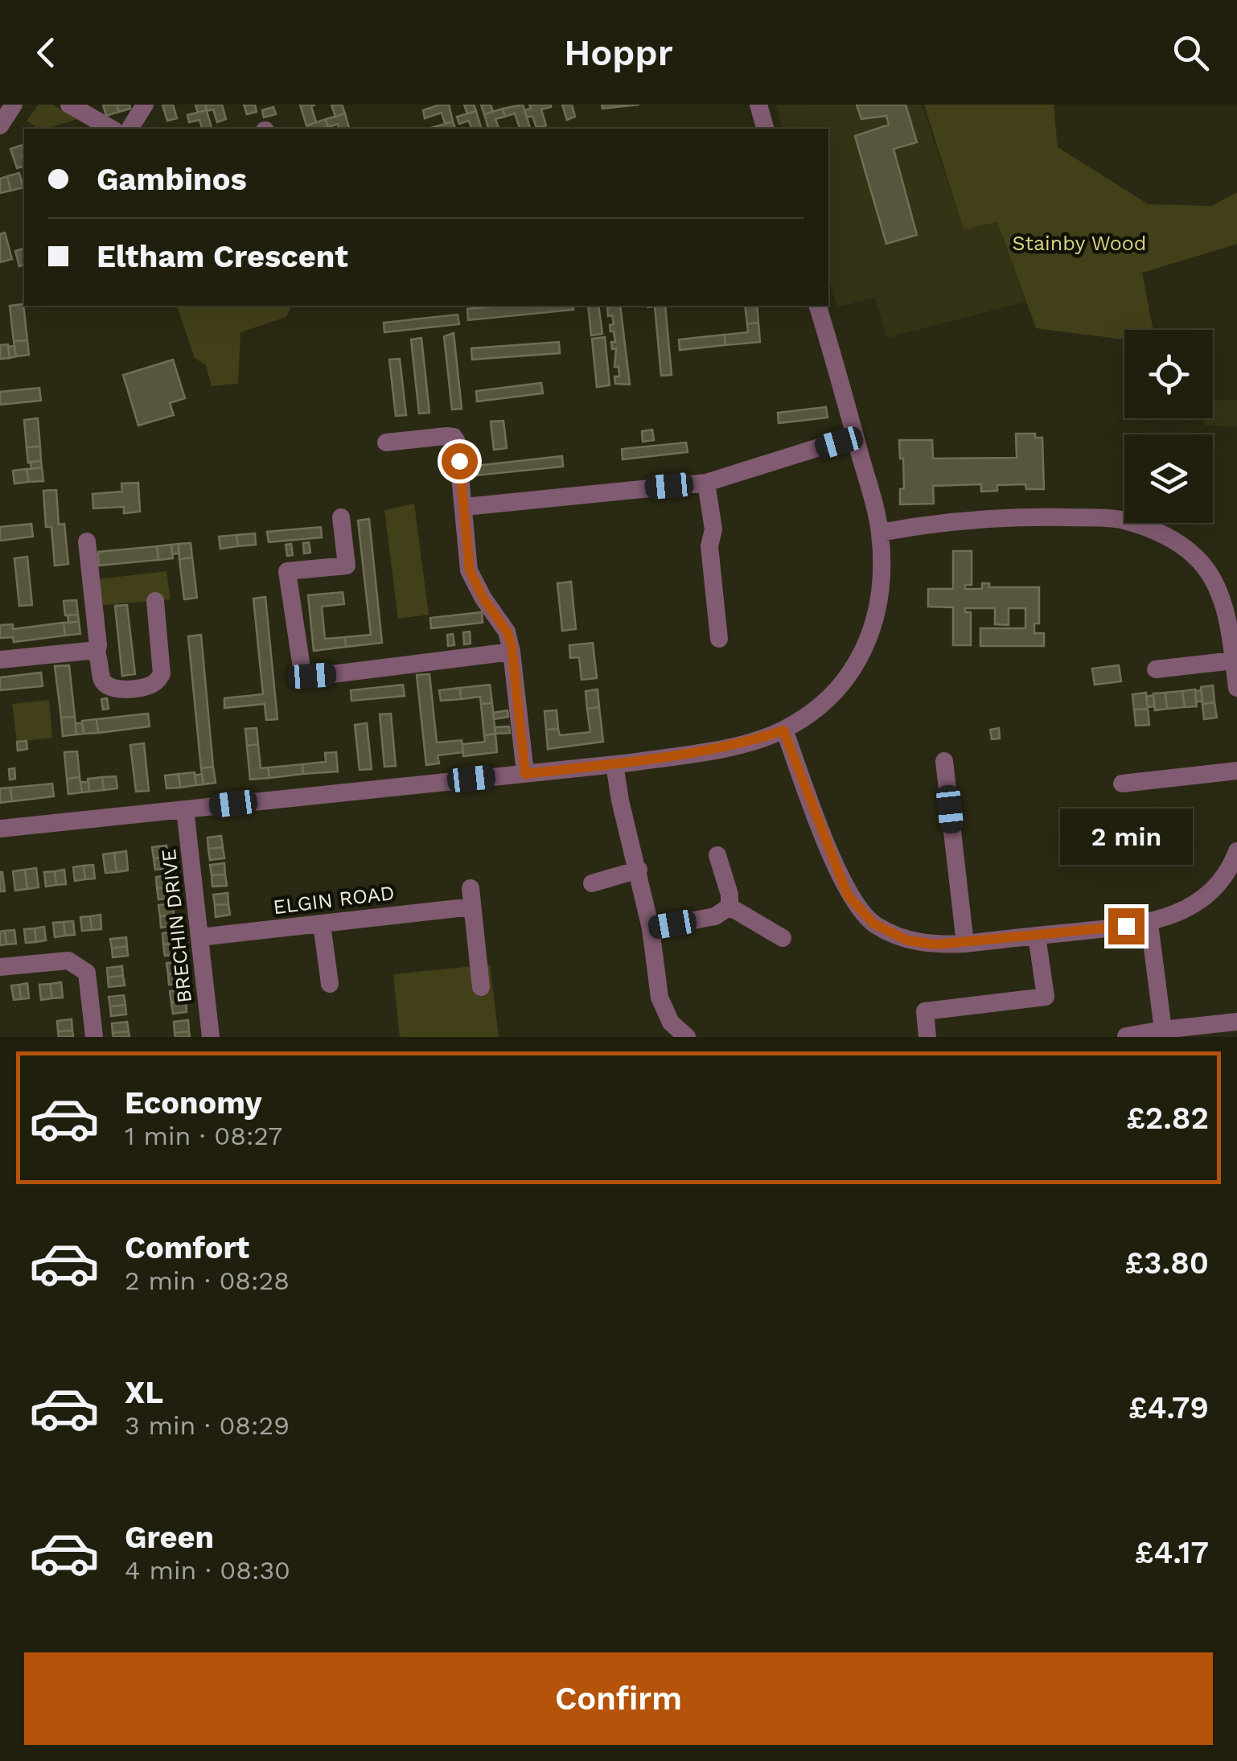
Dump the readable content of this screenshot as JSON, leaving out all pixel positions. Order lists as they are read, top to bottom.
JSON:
{
  "streets": {
    "street": ["ELGIN ROAD", "BRECHIN DRIVE"]
  },
  "crossings": [
    ["ELGIN ROAD", "BRECHIN DRIVE"]
  ],
  "parks": ["Stainby Wood"],
  "page": {
    "header": "Hoppr",
    "banner": ["Gambinos", "Eltham Crescent"],
    "bubble": "2 min",
    "list": [
      {
        "name": "Economy",
        "note": "1 min · 08:27",
        "value": "£2.82"
      },
      {
        "name": "Comfort",
        "note": "2 min · 08:28",
        "value": "£3.80"
      },
      {
        "name": "XL",
        "note": "3 min · 08:29",
        "value": "£4.79"
      },
      {
        "name": "Green",
        "note": "4 min · 08:30",
        "value": "£4.17"
      }
    ],
    "buttons": "Confirm"
  }
}
